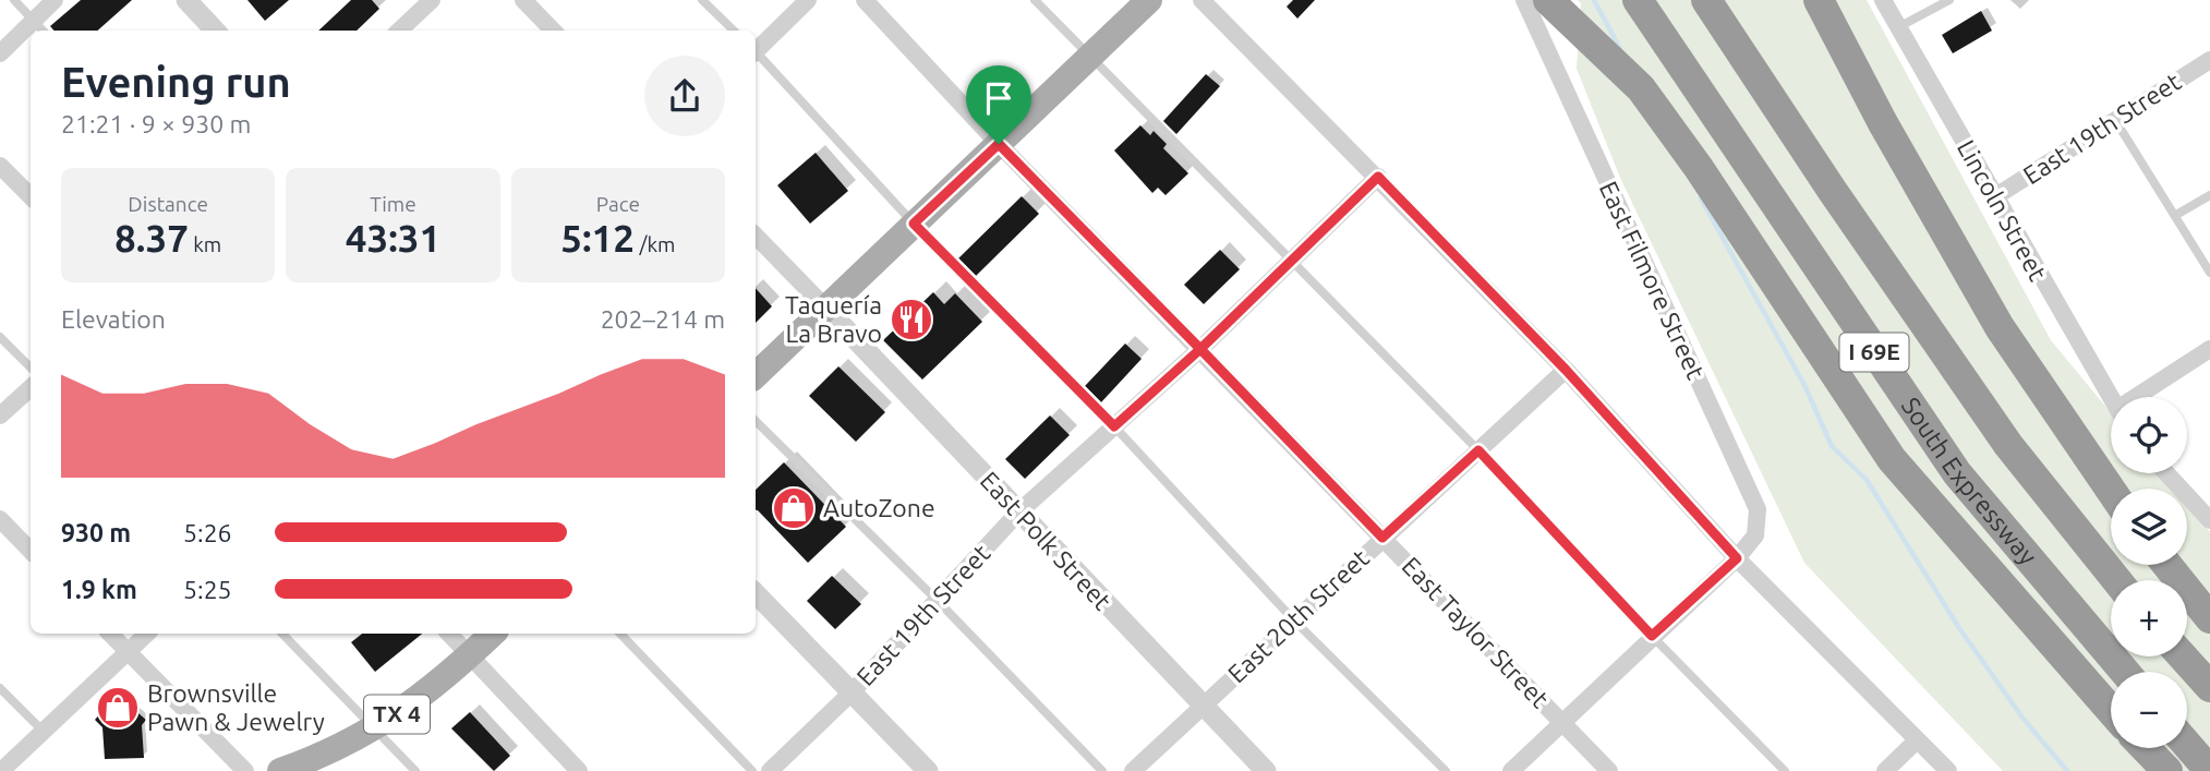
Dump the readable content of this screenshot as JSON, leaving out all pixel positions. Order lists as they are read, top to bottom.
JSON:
{
  "streets": {
    "highway": ["I 69E", "South Expressway"],
    "main road": ["TX 4"],
    "street": [
      "East 19th Street",
      "Lincoln Street",
      "East Filmore Street",
      "East Polk Street",
      "East 20th Street",
      "East Taylor Street"
    ]
  },
  "crossings": [
    ["East 19th Street", "Lincoln Street"],
    ["East 19th Street", "East Polk Street"],
    ["East 19th Street", "East Taylor Street"],
    ["East Filmore Street", "East Taylor Street"],
    ["East Polk Street", "East 20th Street"],
    ["East 20th Street", "East Taylor Street"]
  ],
  "places": {
    "restaurant": ["Taquería La Bravo"],
    "shop": ["AutoZone", "Brownsville Pawn & Jewelry"]
  },
  "page": {
    "heading": ["Evening run", "21:21 · 9 × 930 m"],
    "stats": [
      ["Distance", "8.37 km"],
      ["Time", "43:31"],
      ["Pace", "5:12 /km"]
    ],
    "chart": ["Elevation", "202–214 m"],
    "map_buttons": ["+", "−"],
    "list": [
      {
        "name": "930 m",
        "note": "5:26"
      },
      {
        "name": "1.9 km",
        "note": "5:25"
      }
    ]
  }
}
